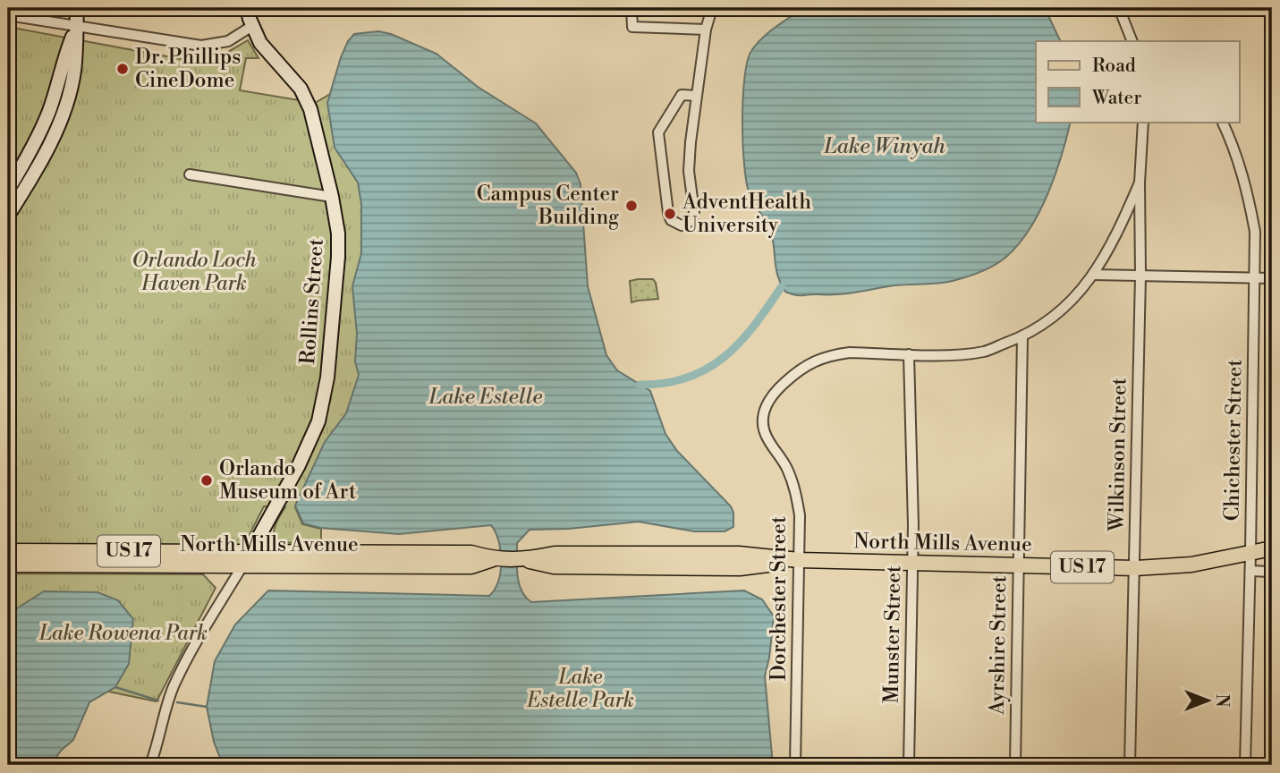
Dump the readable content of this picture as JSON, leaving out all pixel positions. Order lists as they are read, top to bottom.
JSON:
{
  "streets": {
    "main road": ["North Mills Avenue", "US 17"],
    "street": [
      "Rollins Street",
      "Chichester Street",
      "Wilkinson Street",
      "Dorchester Street",
      "Munster Street",
      "Ayrshire Street"
    ]
  },
  "crossings": [
    ["Rollins Street", "North Mills Avenue"],
    ["Chichester Street", "North Mills Avenue"],
    ["Wilkinson Street", "North Mills Avenue"],
    ["Wilkinson Street", "Dorchester Street"],
    ["Wilkinson Street", "Munster Street"],
    ["Wilkinson Street", "Ayrshire Street"],
    ["North Mills Avenue", "Dorchester Street"],
    ["North Mills Avenue", "Munster Street"],
    ["North Mills Avenue", "Ayrshire Street"],
    ["Dorchester Street", "Munster Street"]
  ],
  "water": ["Lake Winyah", "Lake Estelle"],
  "parks": ["Orlando Loch Haven Park", "Lake Rowena Park", "Lake Estelle Park"],
  "places": [
    "Dr. Phillips CineDome",
    "Campus Center Building",
    "AdventHealth University",
    "Orlando Museum of Art"
  ],
  "legend": ["Road", "Water"],
  "north": "right"
}
